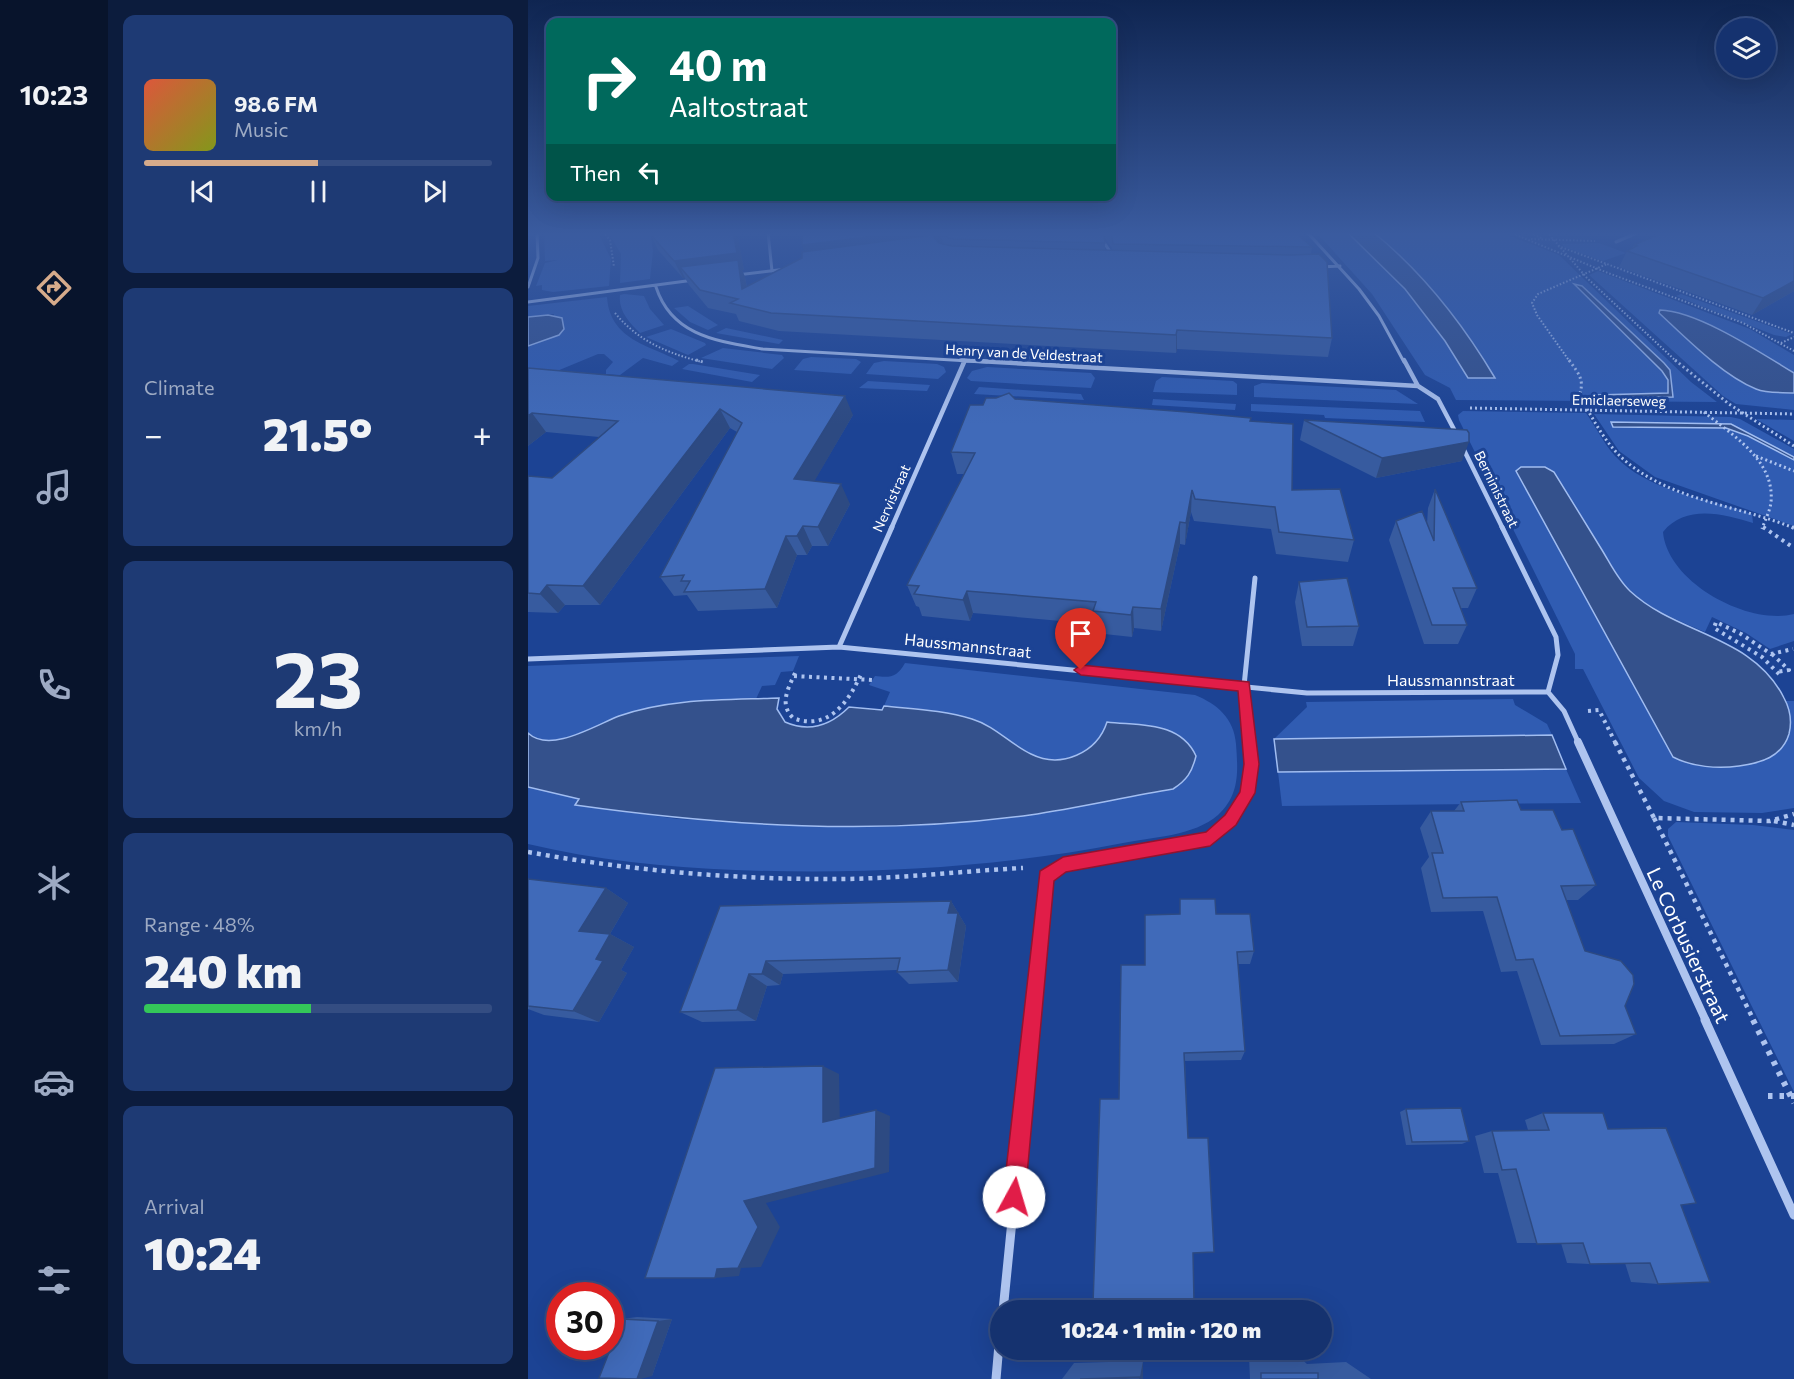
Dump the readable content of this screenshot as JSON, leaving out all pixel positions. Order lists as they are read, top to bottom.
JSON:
{
  "streets": {
    "street": [
      "Henry van de Veldestraat",
      "Berninistraat",
      "Nervistraat",
      "Haussmannstraat",
      "Le Corbusierstraat"
    ],
    "path": ["Emiclaerseweg"]
  },
  "crossings": [
    ["Henry van de Veldestraat", "Berninistraat"],
    ["Henry van de Veldestraat", "Nervistraat"],
    ["Emiclaerseweg", "Berninistraat"],
    ["Berninistraat", "Haussmannstraat"],
    ["Berninistraat", "Le Corbusierstraat"],
    ["Nervistraat", "Haussmannstraat"],
    ["Haussmannstraat", "Le Corbusierstraat"]
  ],
  "page": {
    "tabs": "10:23",
    "turn": ["40 m", "Aaltostraat"],
    "song": ["98.6 FM", "Music"],
    "then": "Then",
    "tile": [
      "Climate",
      ["23", "km/h"],
      ["Range · 48%", "240 km"],
      ["Arrival", "10:24"]
    ],
    "heat": ["−", "21.5°", "+"],
    "limit": "30",
    "trip": "10:24 · 1 min · 120 m"
  }
}
